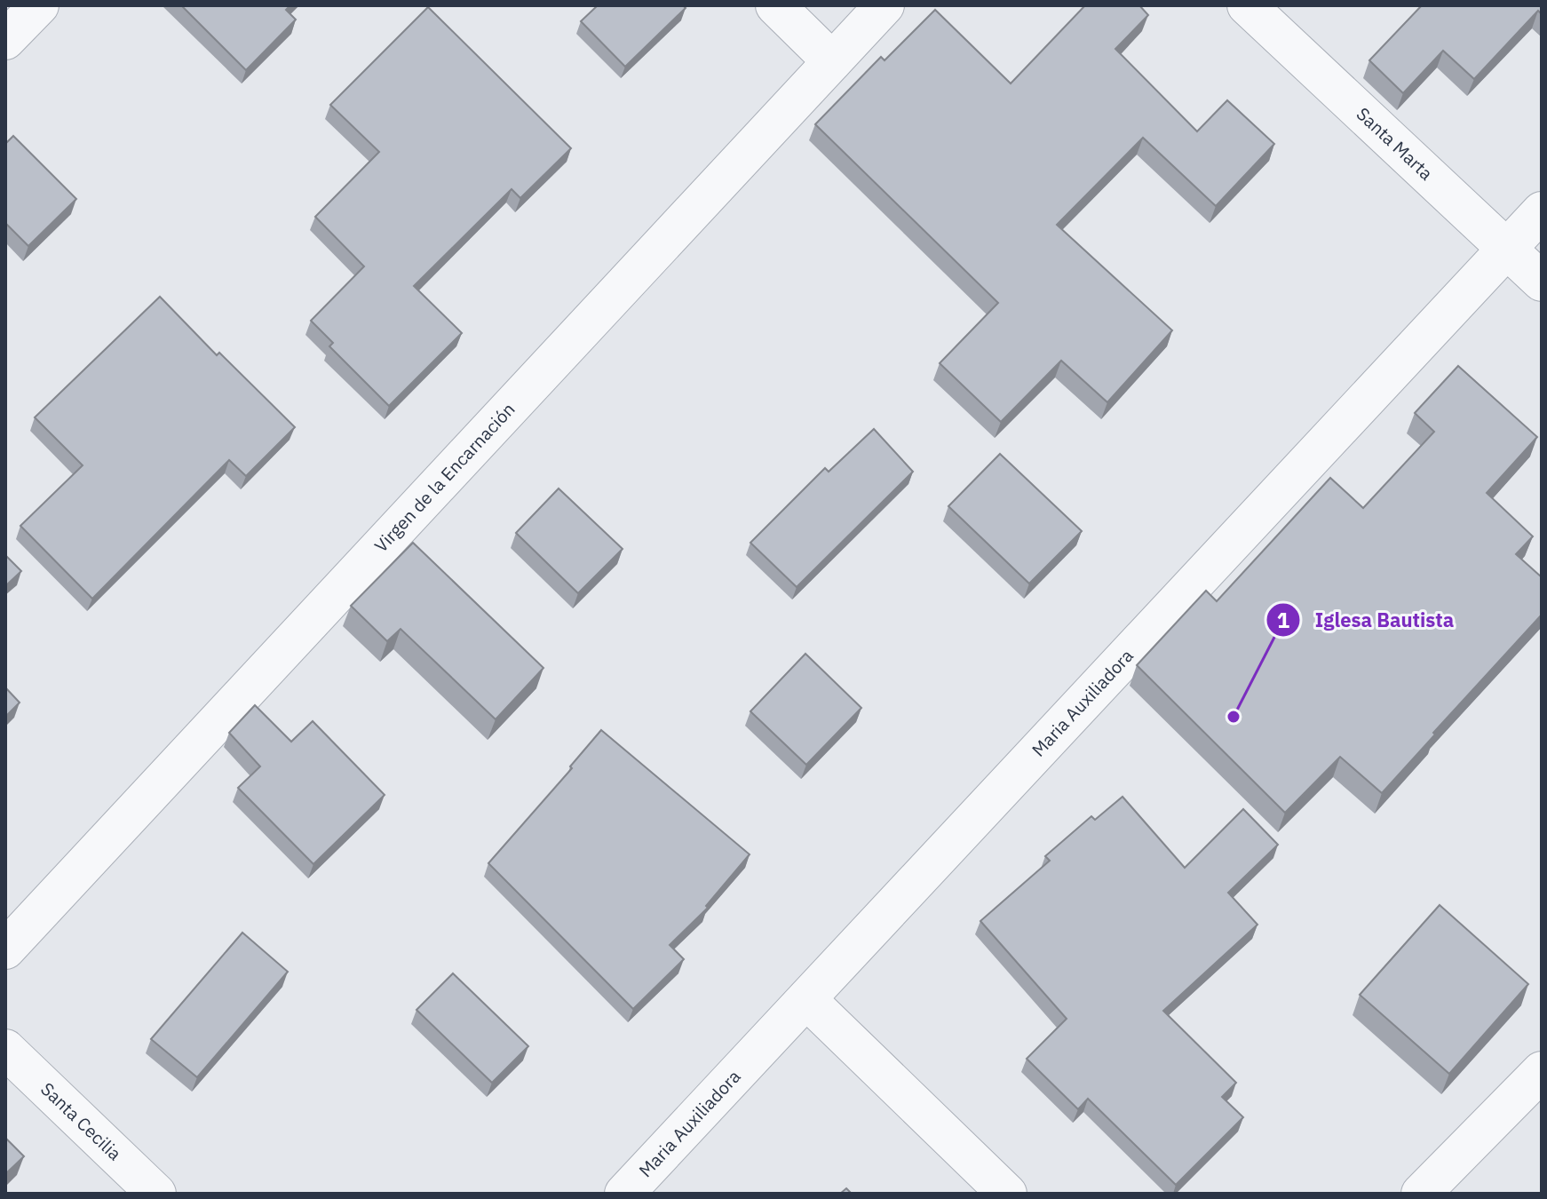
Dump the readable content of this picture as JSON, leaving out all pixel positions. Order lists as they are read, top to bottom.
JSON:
{
  "streets": {
    "street": [
      "Santa Marta",
      "Virgen de la Encarnación",
      "Maria Auxiliadora",
      "Santa Cecilia"
    ]
  },
  "crossings": [
    ["Santa Marta", "Maria Auxiliadora"]
  ],
  "places": ["Iglesa Bautista"]
}
